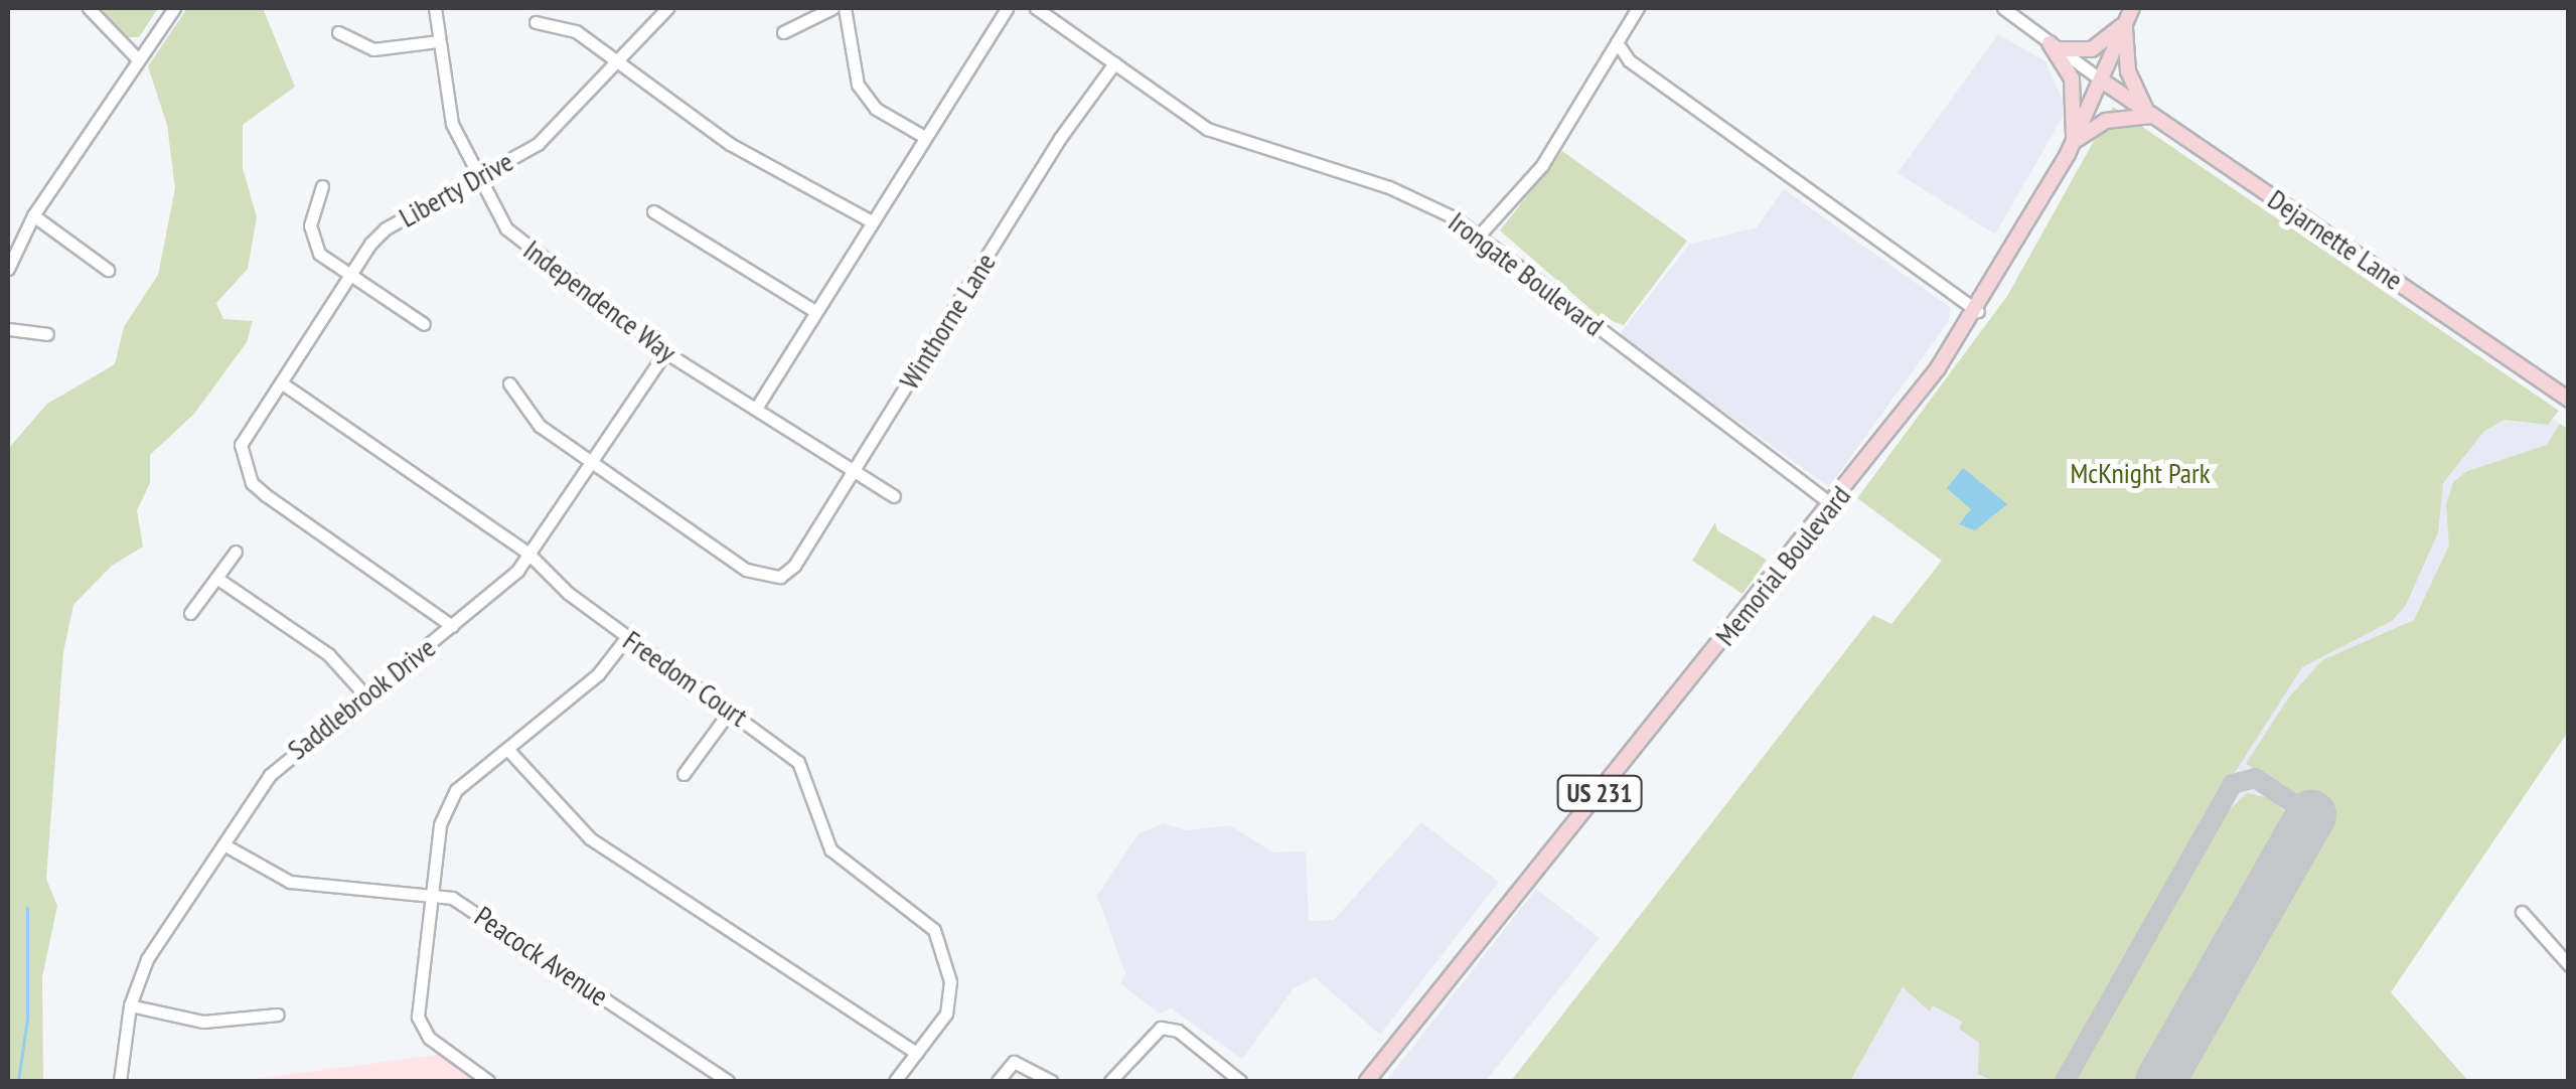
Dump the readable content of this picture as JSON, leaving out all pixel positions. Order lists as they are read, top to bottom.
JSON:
{
  "streets": {
    "main road": ["Dejarnette Lane", "Memorial Boulevard", "US 231"],
    "street": [
      "Liberty Drive",
      "Irongate Boulevard",
      "Independence Way",
      "Winthorne Lane",
      "Freedom Court",
      "Saddlebrook Drive",
      "Peacock Avenue"
    ]
  },
  "crossings": [
    ["Liberty Drive", "Independence Way"],
    ["Liberty Drive", "Freedom Court"],
    ["Liberty Drive", "Saddlebrook Drive"],
    ["Dejarnette Lane", "Memorial Boulevard"],
    ["Irongate Boulevard", "Winthorne Lane"],
    ["Irongate Boulevard", "Memorial Boulevard"],
    ["Independence Way", "Winthorne Lane"],
    ["Independence Way", "Saddlebrook Drive"],
    ["Winthorne Lane", "Saddlebrook Drive"],
    ["Freedom Court", "Saddlebrook Drive"],
    ["Saddlebrook Drive", "Peacock Avenue"]
  ],
  "parks": ["McKnight Park"]
}
